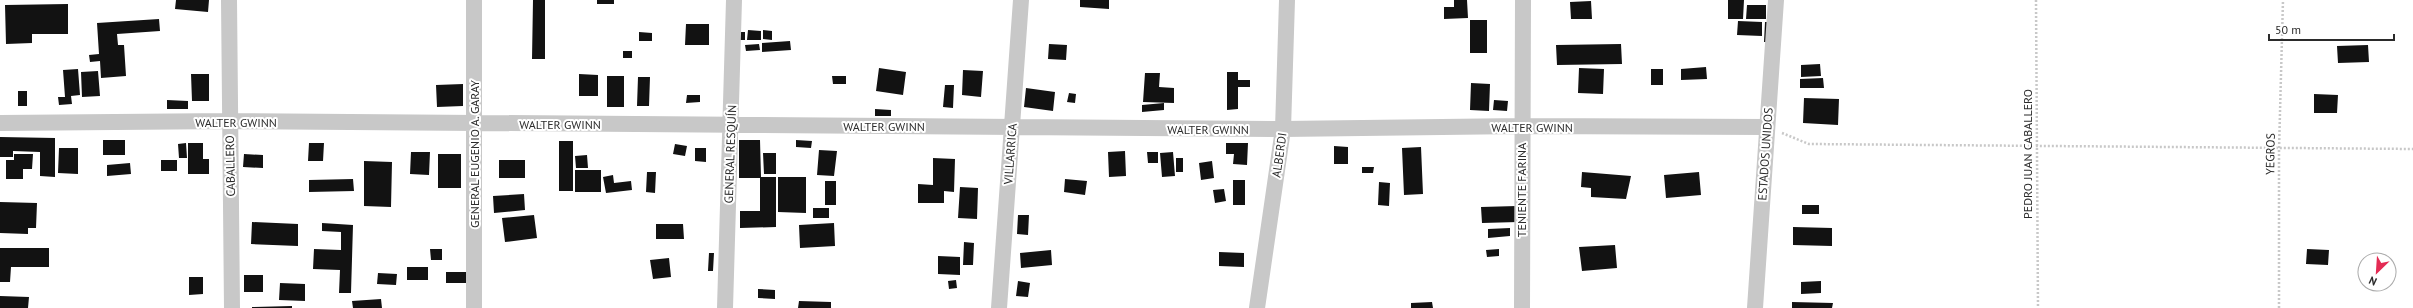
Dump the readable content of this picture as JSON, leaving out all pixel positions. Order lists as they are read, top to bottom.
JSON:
{
  "streets": {
    "street": [
      "WALTER GWINN",
      "GENERAL EUGENIO A. GARAY",
      "GENERAL RESQUÍN",
      "VILLARRICA",
      "ESTADOS UNIDOS",
      "ALBERDI",
      "CABALLERO",
      "TENIENTE FARINA"
    ],
    "path": ["PEDRO JUAN CABALLERO", "YEGROS"]
  },
  "crossings": [
    ["WALTER GWINN", "GENERAL EUGENIO A. GARAY"],
    ["WALTER GWINN", "GENERAL RESQUÍN"],
    ["WALTER GWINN", "VILLARRICA"],
    ["WALTER GWINN", "ESTADOS UNIDOS"],
    ["WALTER GWINN", "ALBERDI"],
    ["WALTER GWINN", "CABALLERO"],
    ["WALTER GWINN", "TENIENTE FARINA"]
  ],
  "scale_bar": "50 m",
  "north": "bottom left"
}
